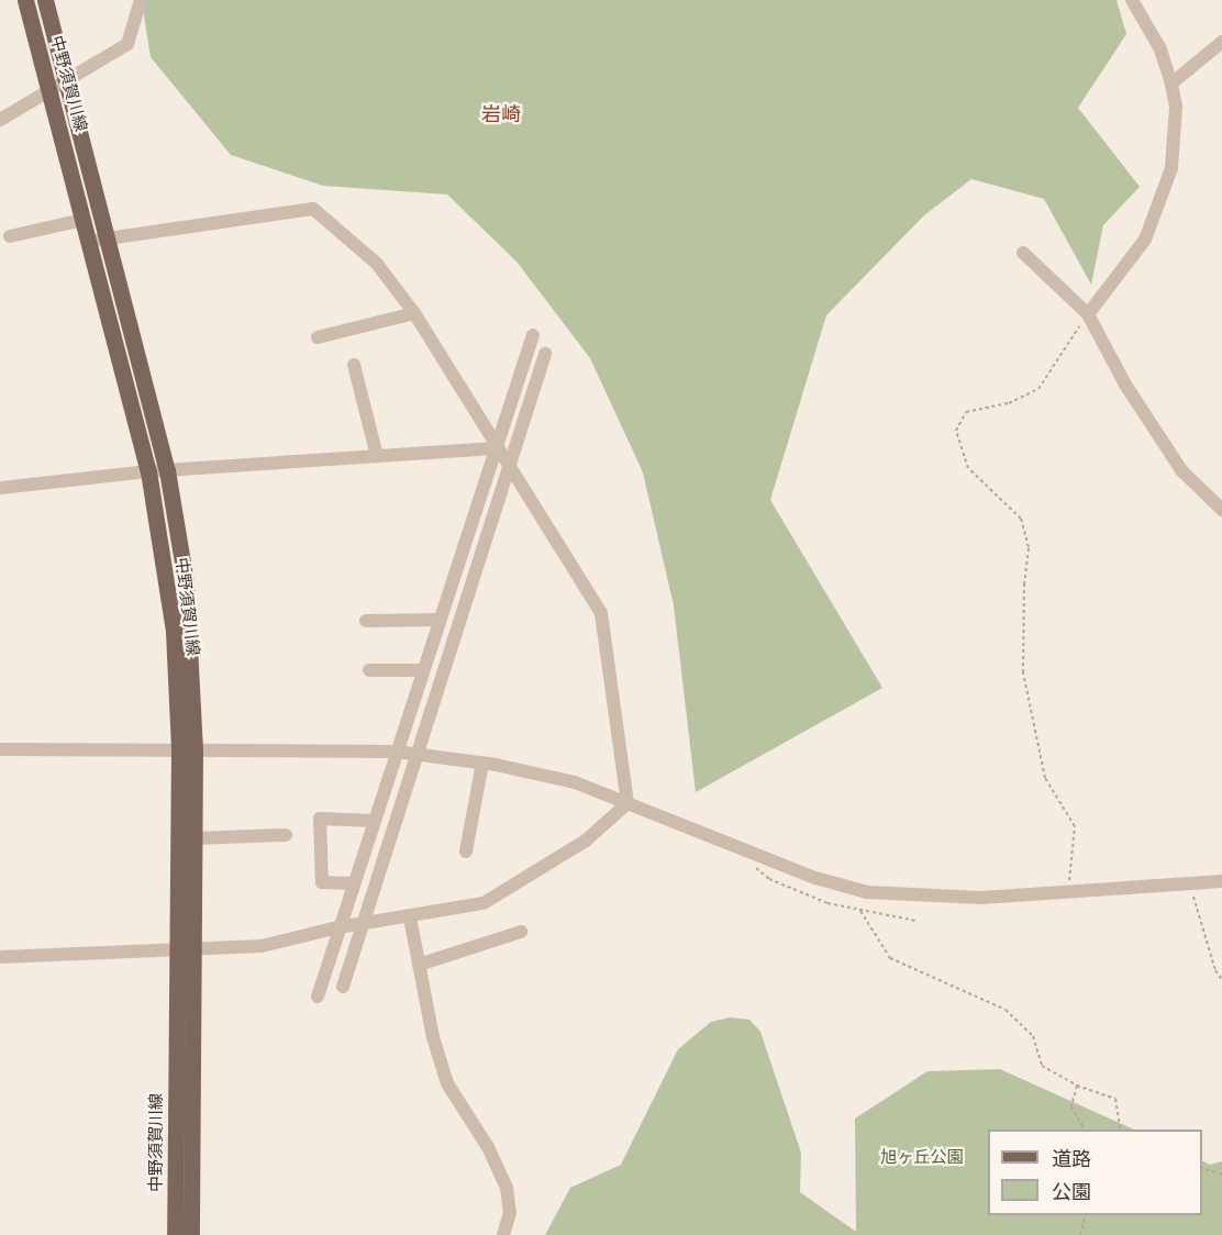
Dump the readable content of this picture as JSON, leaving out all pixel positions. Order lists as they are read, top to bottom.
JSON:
{
  "streets": {
    "main road": ["中野須賀川線"]
  },
  "districts": ["岩崎"],
  "parks": ["旭ヶ丘公園"],
  "legend": ["道路", "公園"]
}
